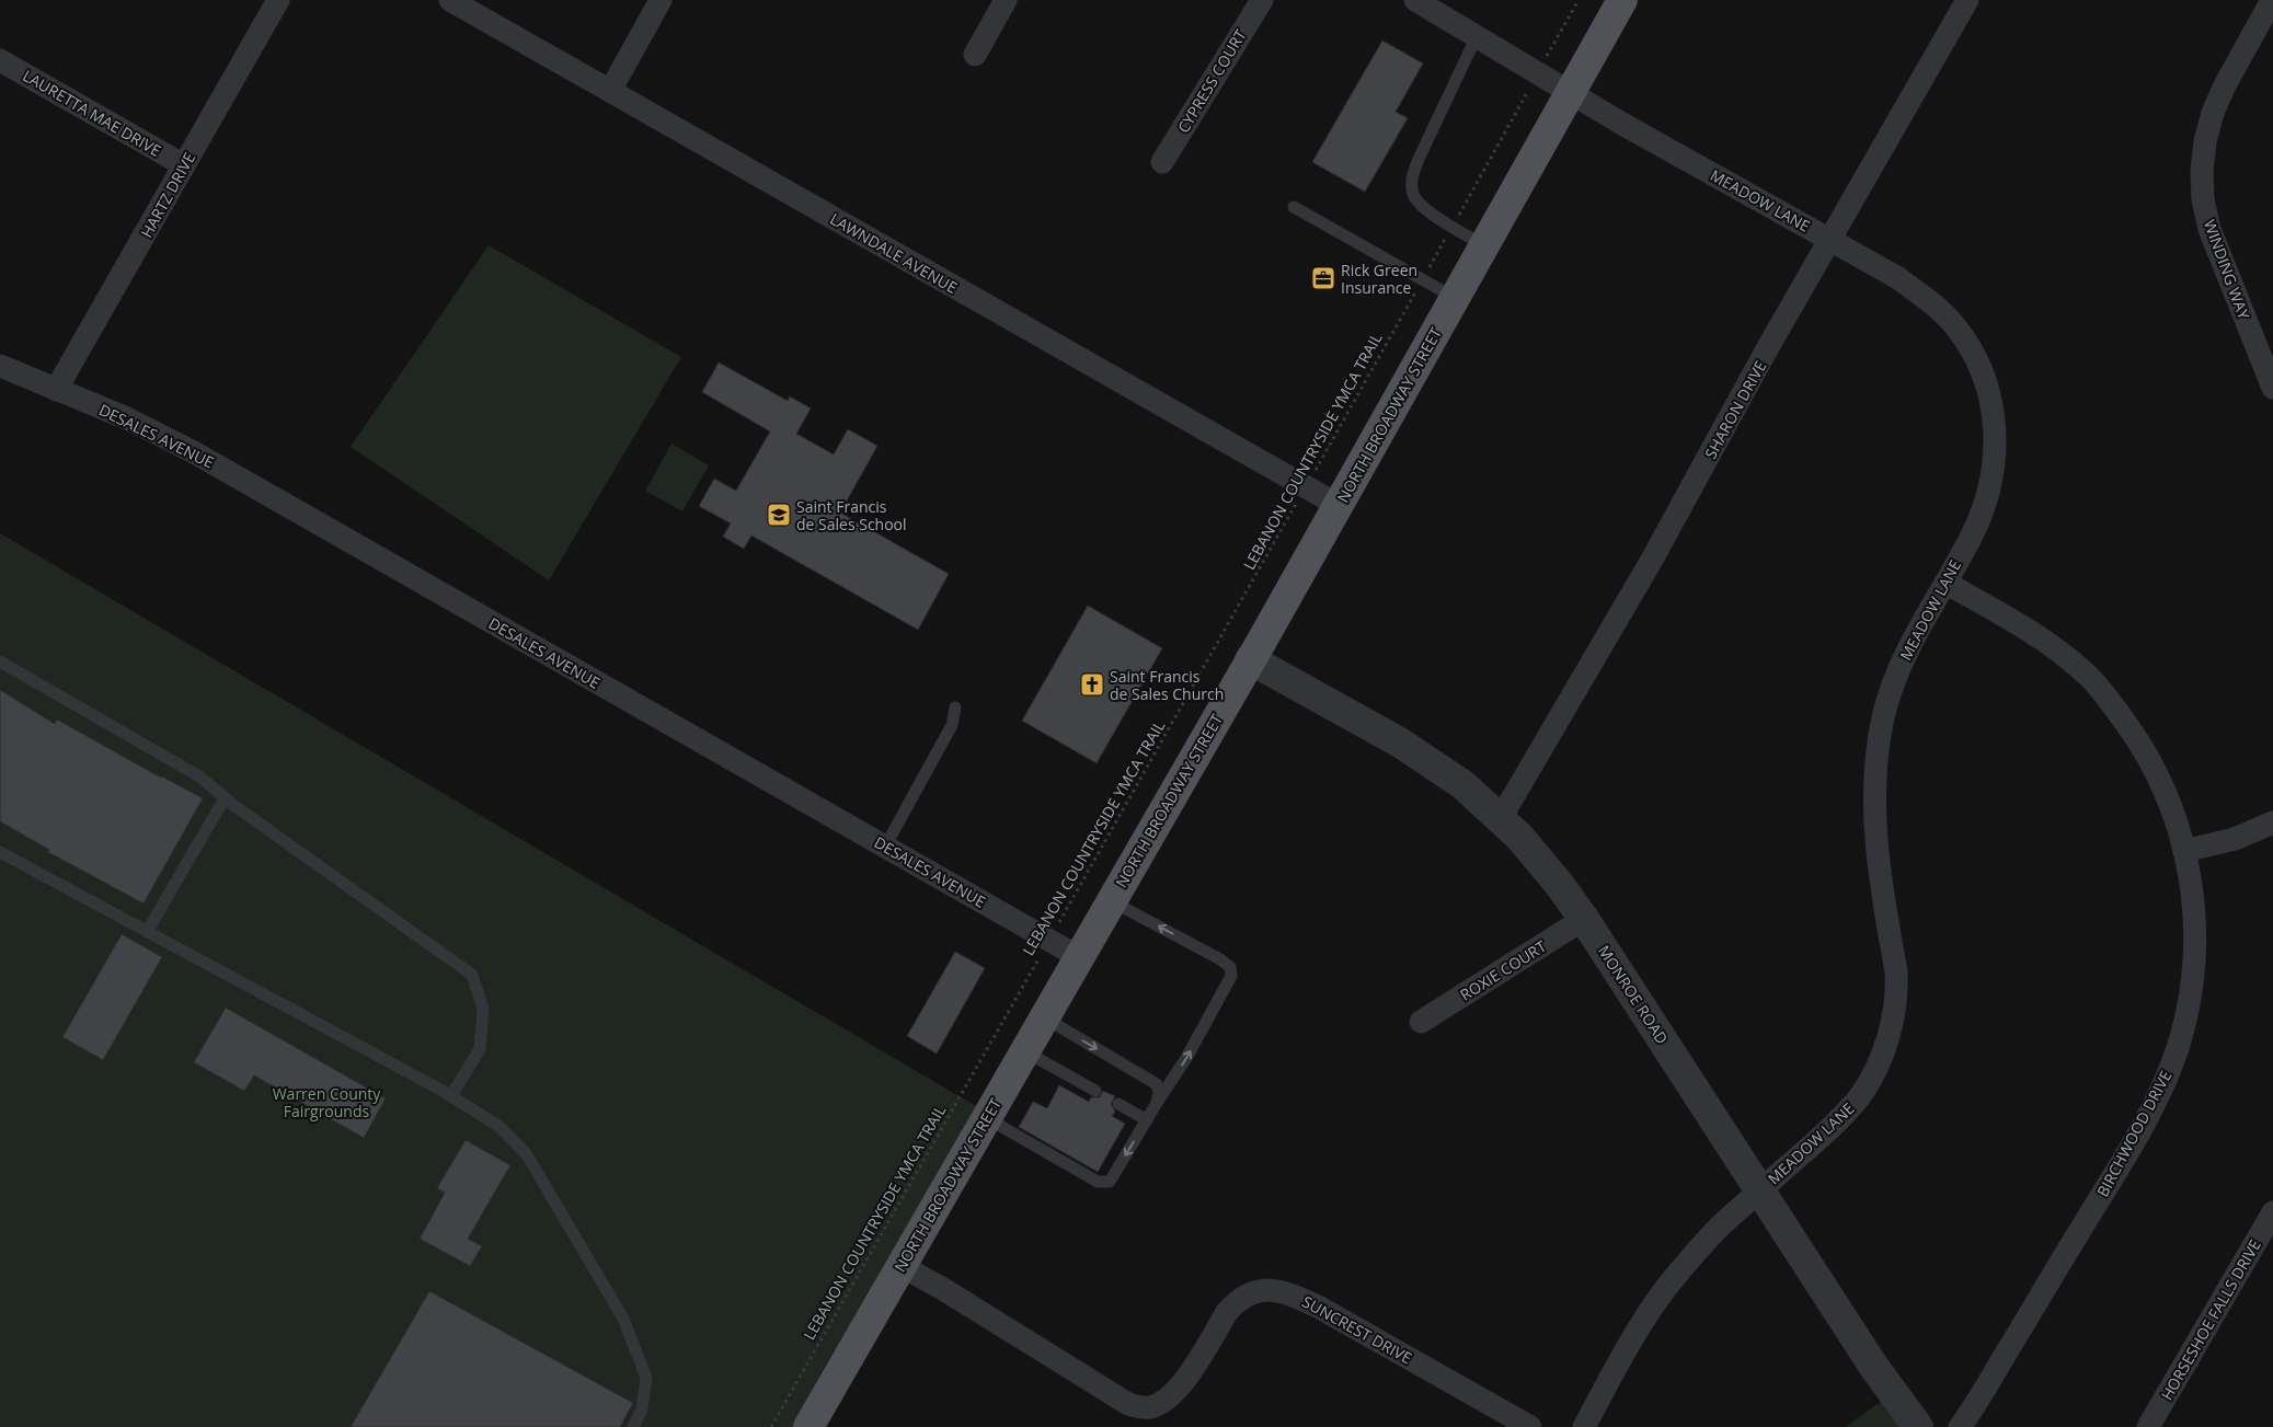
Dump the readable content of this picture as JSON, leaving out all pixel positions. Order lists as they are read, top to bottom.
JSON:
{
  "streets": {
    "main road": ["NORTH BROADWAY STREET"],
    "street": [
      "CYPRESS COURT",
      "LAURETTA MAE DRIVE",
      "HARTZ DRIVE",
      "MEADOW LANE",
      "LAWNDALE AVENUE",
      "WINDING WAY",
      "SHARON DRIVE",
      "DESALES AVENUE",
      "ROXIE COURT",
      "MONROE ROAD",
      "BIRCHWOOD DRIVE",
      "HORSESHOE FALLS DRIVE",
      "SUNCREST DRIVE"
    ],
    "path": ["LEBANON COUNTRYSIDE YMCA TRAIL"]
  },
  "crossings": [
    ["LAURETTA MAE DRIVE", "HARTZ DRIVE"],
    ["HARTZ DRIVE", "DESALES AVENUE"],
    ["MEADOW LANE", "SHARON DRIVE"],
    ["MEADOW LANE", "NORTH BROADWAY STREET"],
    ["MEADOW LANE", "LEBANON COUNTRYSIDE YMCA TRAIL"],
    ["MEADOW LANE", "MONROE ROAD"],
    ["MEADOW LANE", "BIRCHWOOD DRIVE"],
    ["LAWNDALE AVENUE", "NORTH BROADWAY STREET"],
    ["LAWNDALE AVENUE", "LEBANON COUNTRYSIDE YMCA TRAIL"],
    ["SHARON DRIVE", "MONROE ROAD"],
    ["NORTH BROADWAY STREET", "DESALES AVENUE"],
    ["NORTH BROADWAY STREET", "MONROE ROAD"],
    ["NORTH BROADWAY STREET", "SUNCREST DRIVE"],
    ["DESALES AVENUE", "LEBANON COUNTRYSIDE YMCA TRAIL"],
    ["ROXIE COURT", "MONROE ROAD"]
  ],
  "parks": ["Warren County Fairgrounds"],
  "places": {
    "office": ["Rick Green Insurance"],
    "school or university": ["Saint Francis de Sales School"],
    "church": ["Saint Francis de Sales Church"]
  }
}
